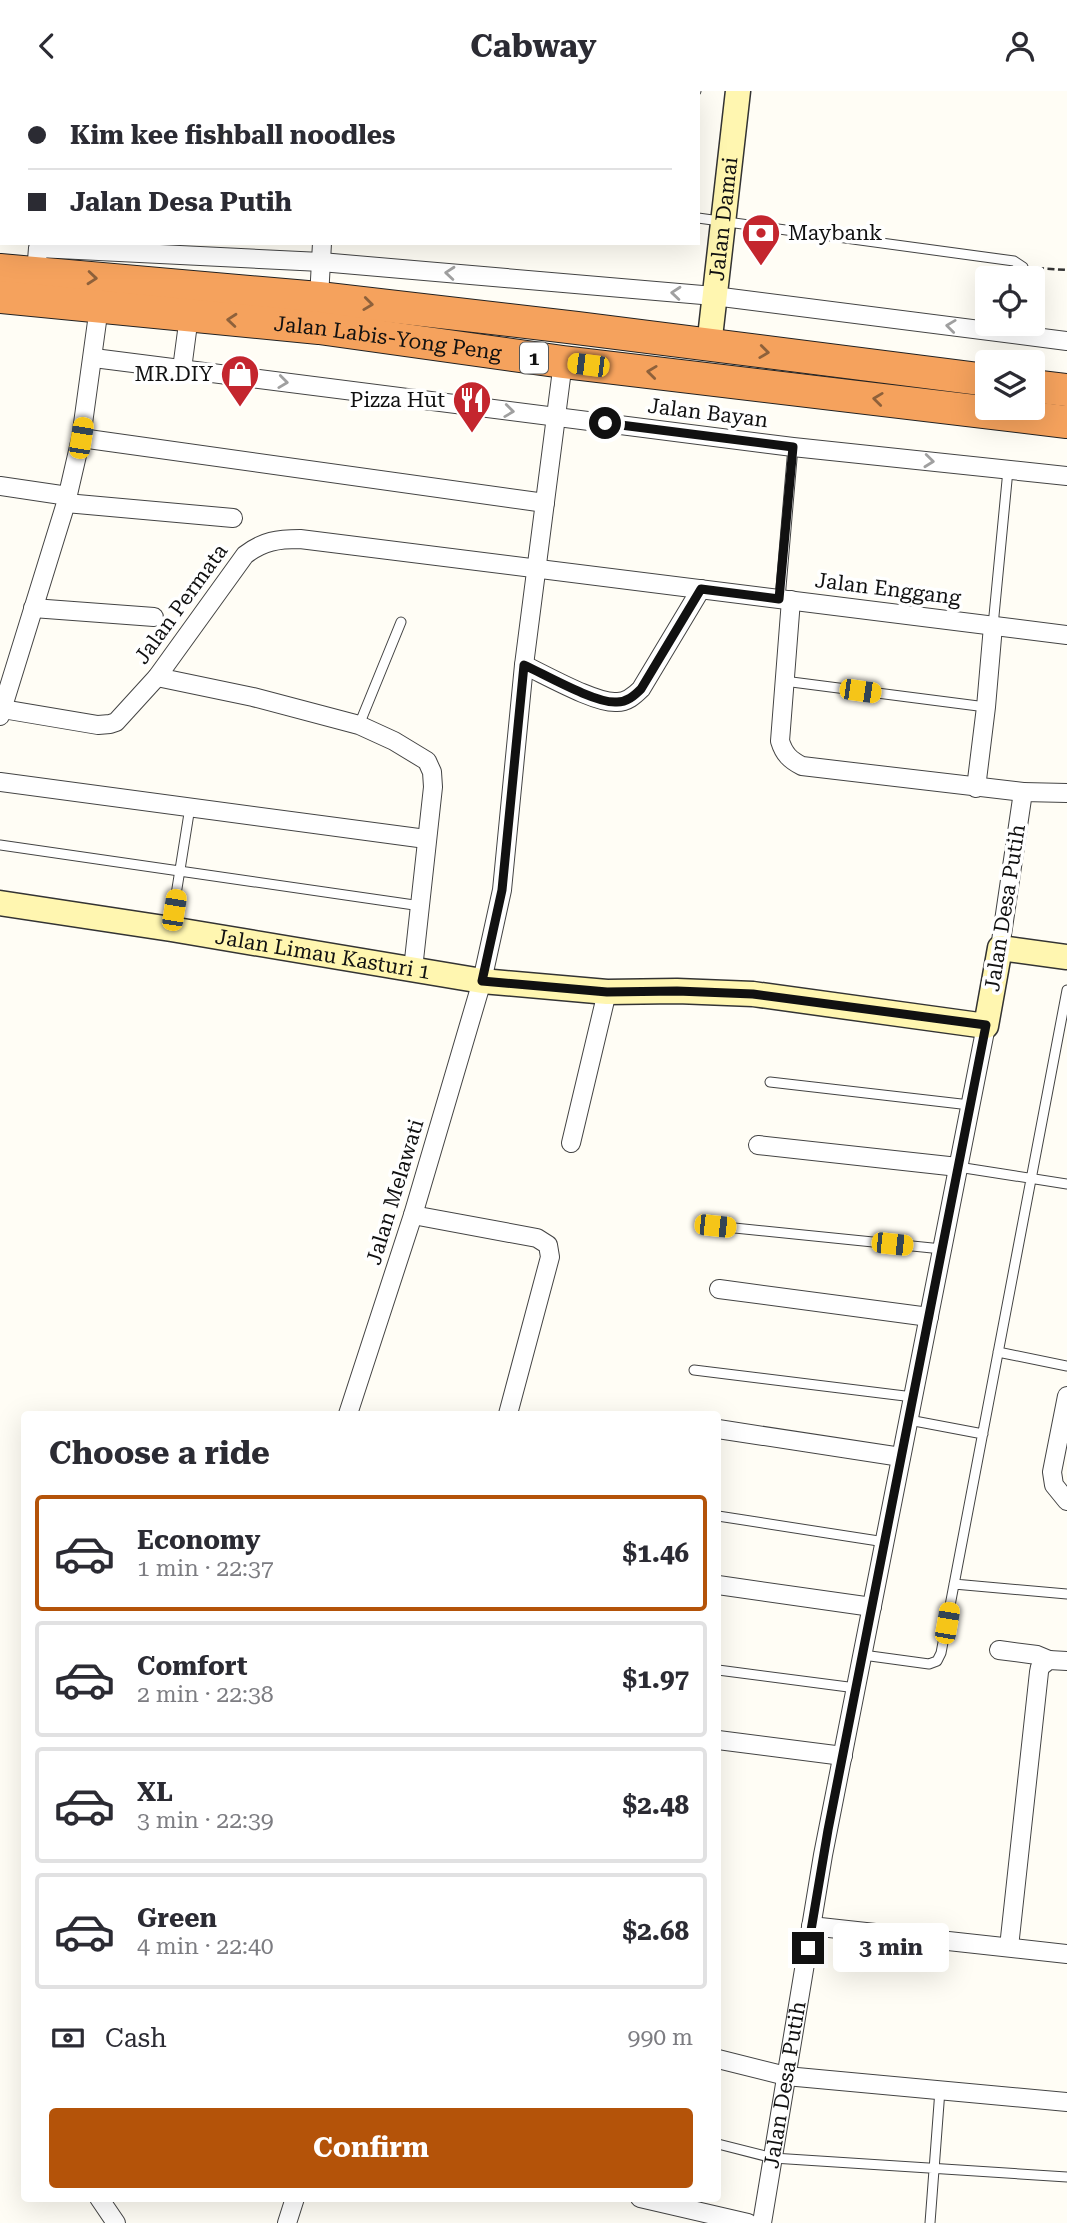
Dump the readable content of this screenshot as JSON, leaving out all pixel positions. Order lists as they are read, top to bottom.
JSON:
{
  "streets": {
    "highway": ["Jalan Labis-Yong Peng", "1"],
    "street": [
      "Jalan Damai",
      "Jalan Bayan",
      "Jalan Enggang",
      "Jalan Permata",
      "Jalan Desa Putih",
      "Jalan Limau Kasturi 1",
      "Jalan Melawati"
    ]
  },
  "crossings": [
    ["Jalan Damai", "Jalan Labis-Yong Peng"],
    ["Jalan Labis-Yong Peng", "Jalan Melawati"],
    ["Jalan Bayan", "Jalan Melawati"],
    ["Jalan Enggang", "Jalan Permata"],
    ["Jalan Enggang", "Jalan Melawati"],
    ["Jalan Permata", "Jalan Melawati"],
    ["Jalan Desa Putih", "Jalan Limau Kasturi 1"],
    ["Jalan Limau Kasturi 1", "Jalan Melawati"]
  ],
  "places": {
    "bank": ["Maybank"],
    "shop": ["MR.DIY"],
    "restaurant": ["Pizza Hut"]
  },
  "page": {
    "header": "Cabway",
    "banner": ["Kim kee fishball noodles", "Jalan Desa Putih"],
    "heading": "Choose a ride",
    "list": [
      {
        "name": "Economy",
        "note": "1 min · 22:37",
        "value": "$1.46"
      },
      {
        "name": "Comfort",
        "note": "2 min · 22:38",
        "value": "$1.97"
      },
      {
        "name": "XL",
        "note": "3 min · 22:39",
        "value": "$2.48"
      },
      {
        "name": "Green",
        "note": "4 min · 22:40",
        "value": "$2.68"
      }
    ],
    "bubble": "3 min",
    "pay": ["Cash", "990 m"],
    "buttons": "Confirm"
  }
}
